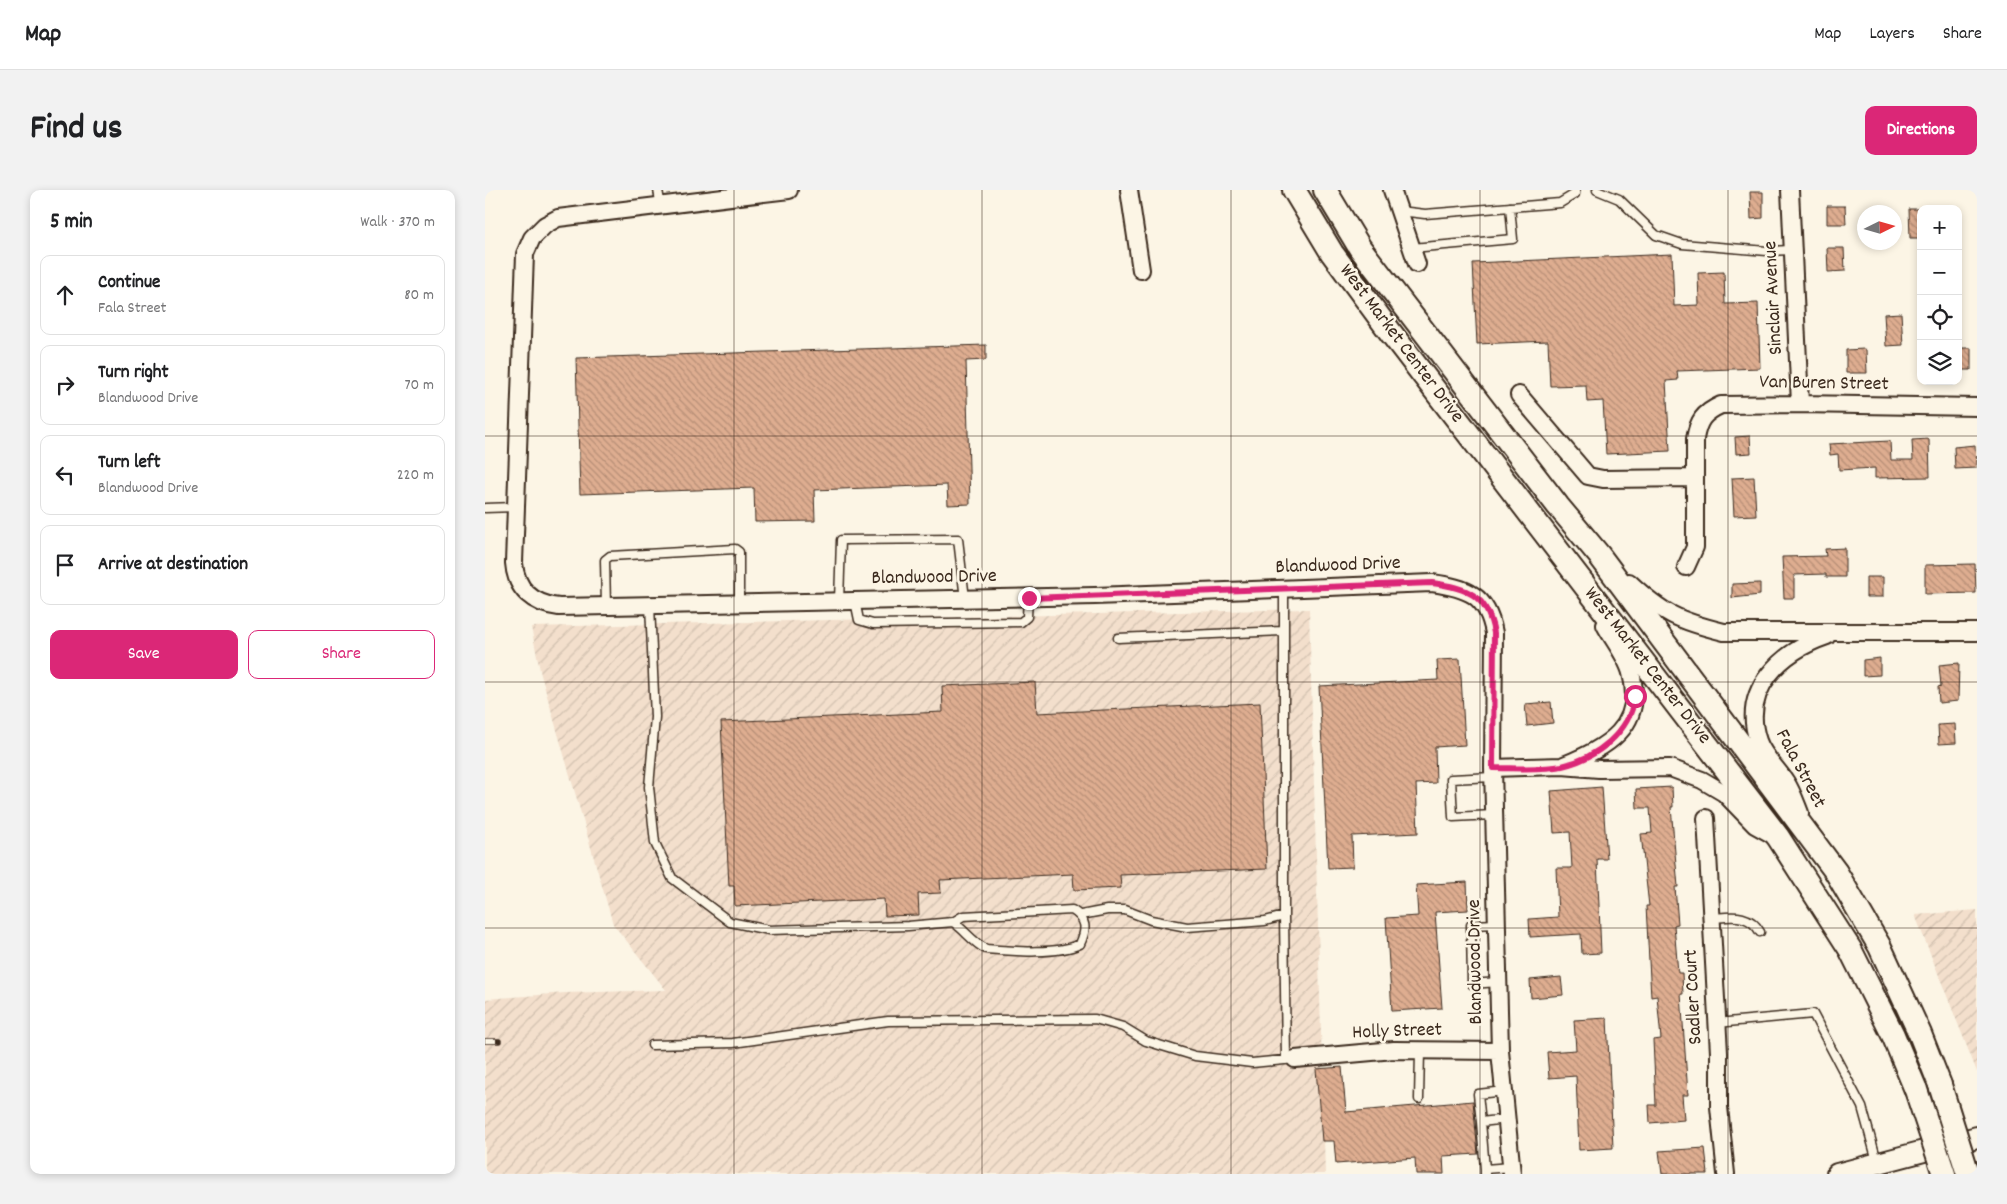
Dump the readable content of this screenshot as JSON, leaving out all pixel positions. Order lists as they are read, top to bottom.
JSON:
{
  "streets": {
    "main road": ["West Market Center Drive"],
    "street": [
      "Sinclair Avenue",
      "Van Buren Street",
      "Blandwood Drive",
      "Fala Street",
      "Sadler Court",
      "Holly Street"
    ]
  },
  "crossings": [
    ["Sinclair Avenue", "Van Buren Street"],
    ["West Market Center Drive", "Fala Street"],
    ["Blandwood Drive", "Holly Street"]
  ],
  "north": "right",
  "page": {
    "header": "Map",
    "nav": ["Map", "Layers", "Share"],
    "title": "Find us",
    "buttons": [
      "Directions",
      ["Save", "Share"]
    ],
    "heading": ["5 min", "Walk · 370 m"],
    "map_buttons": ["+", "−"],
    "list": [
      ["Continue", "Fala Street", "80 m"],
      ["Turn right", "Blandwood Drive", "70 m"],
      ["Turn left", "Blandwood Drive", "220 m"],
      "Arrive at destination"
    ]
  }
}
